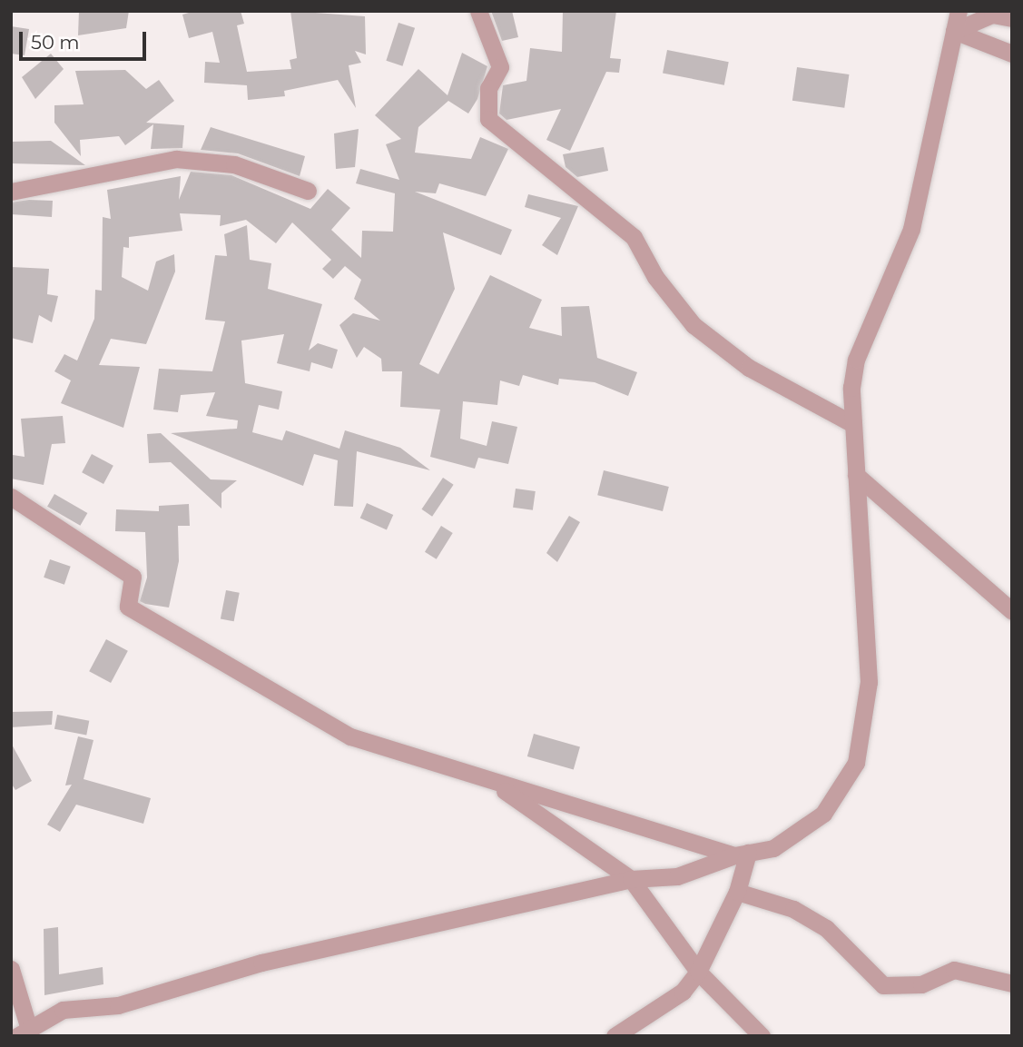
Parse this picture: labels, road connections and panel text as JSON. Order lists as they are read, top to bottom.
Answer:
{
  "scale_bar": "50 m"
}
